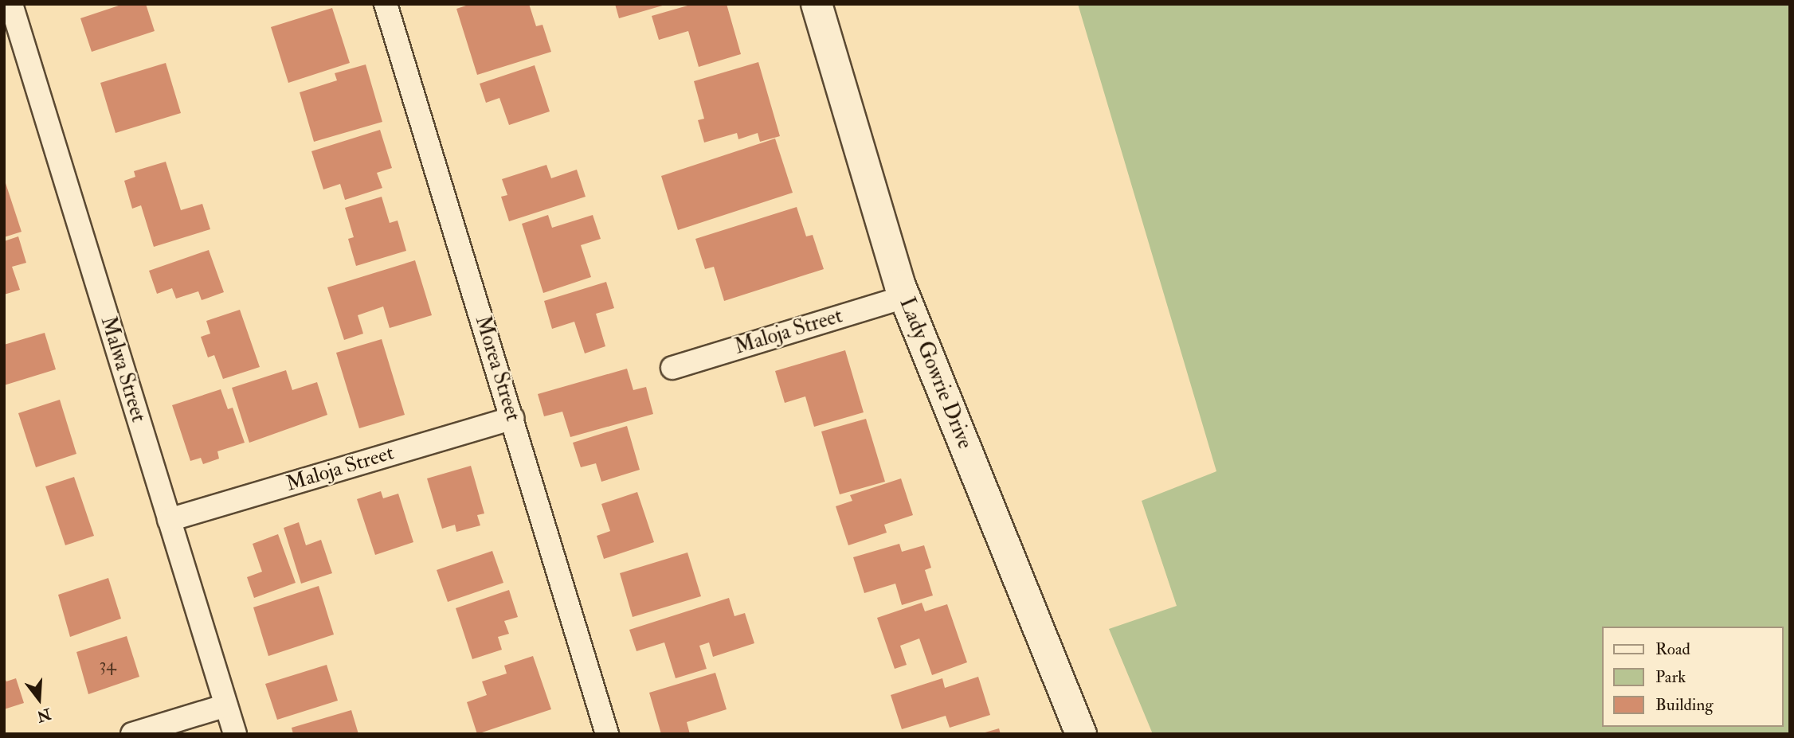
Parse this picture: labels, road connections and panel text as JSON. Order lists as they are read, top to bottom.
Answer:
{
  "streets": {
    "main road": ["Lady Gowrie Drive"],
    "street": ["Maloja Street", "Morea Street", "Malwa Street"]
  },
  "crossings": [
    ["Maloja Street", "Morea Street"],
    ["Maloja Street", "Malwa Street"],
    ["Maloja Street", "Lady Gowrie Drive"]
  ],
  "house_numbers": ["34"],
  "legend": ["Road", "Park", "Building"],
  "north": "bottom"
}
